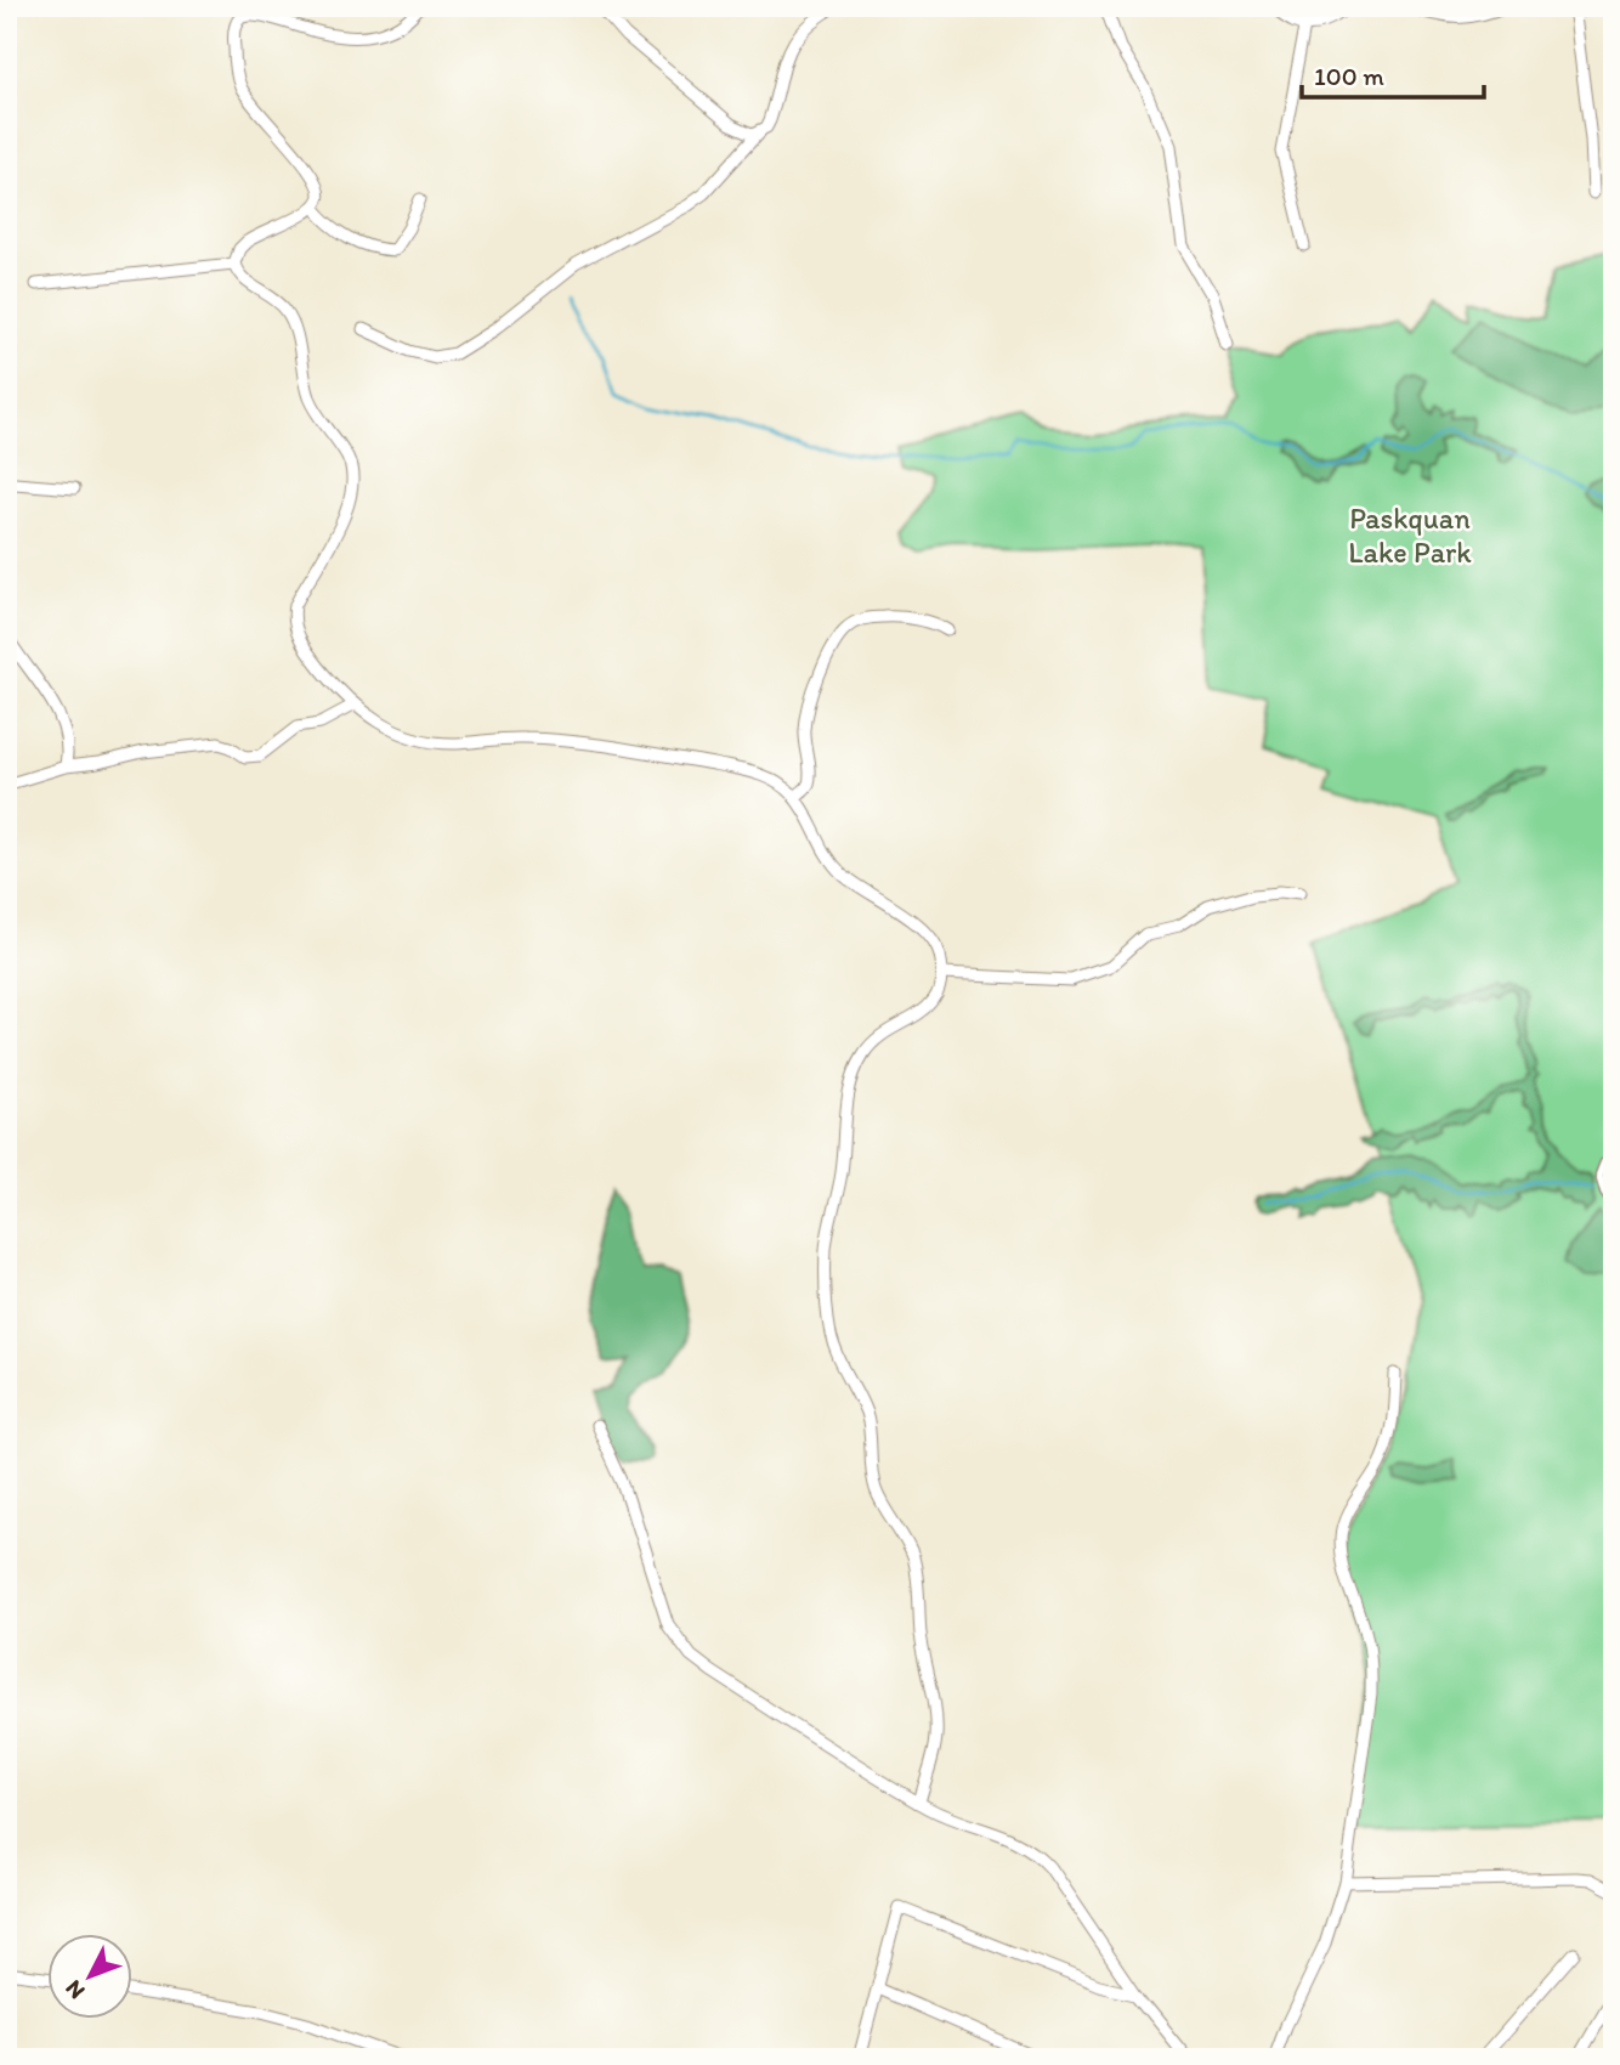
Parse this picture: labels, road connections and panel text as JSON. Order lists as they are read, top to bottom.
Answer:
{
  "parks": ["Paskquan Lake Park"],
  "scale_bar": "100 m",
  "north": "bottom left"
}
